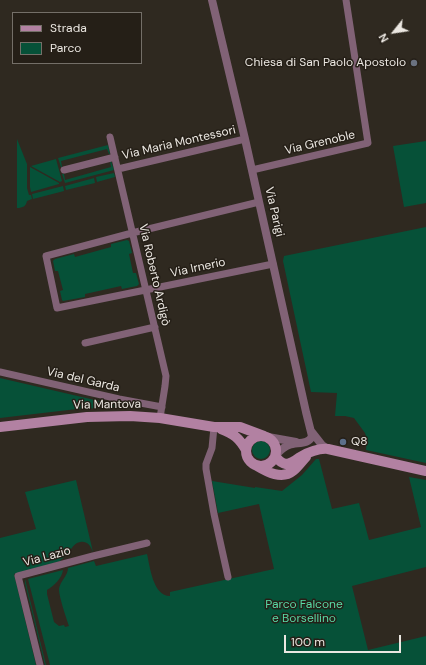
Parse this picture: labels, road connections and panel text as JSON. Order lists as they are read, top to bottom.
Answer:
{
  "streets": {
    "main road": ["Via Mantova"],
    "street": [
      "Via Maria Montessori",
      "Via Grenoble",
      "Via Parigi",
      "Via Irnerio",
      "Via Roberto Ardigò",
      "Via del Garda",
      "Via Lazio"
    ]
  },
  "crossings": [
    ["Via Maria Montessori", "Via Parigi"],
    ["Via Maria Montessori", "Via Roberto Ardigò"],
    ["Via Grenoble", "Via Parigi"],
    ["Via Parigi", "Via Irnerio"],
    ["Via Irnerio", "Via Roberto Ardigò"],
    ["Via Roberto Ardigò", "Via del Garda"],
    ["Via Roberto Ardigò", "Via Mantova"]
  ],
  "parks": ["Parco Falcone e Borsellino"],
  "places": ["Chiesa di San Paolo Apostolo", "Q8"],
  "legend": ["Strada", "Parco"],
  "scale_bar": "100 m",
  "north": "bottom left"
}
